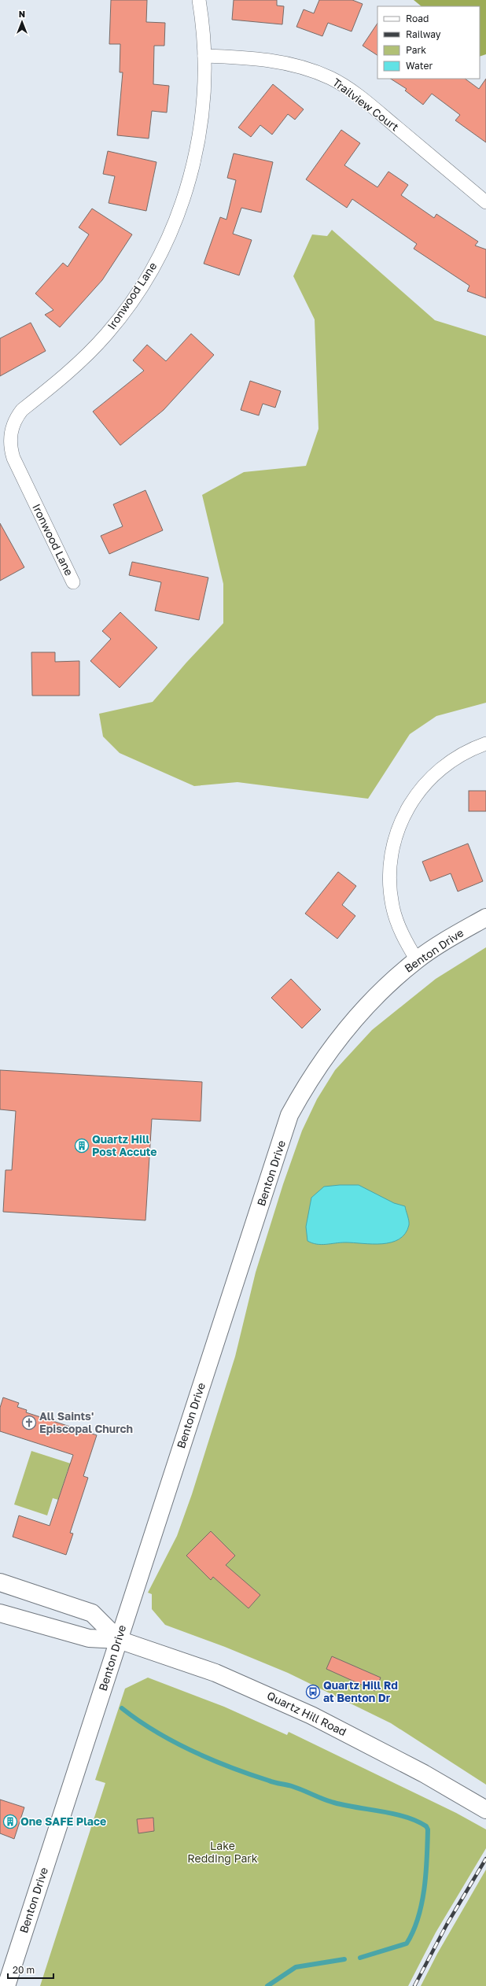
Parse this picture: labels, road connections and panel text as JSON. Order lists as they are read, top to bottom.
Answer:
{
  "streets": {
    "street": [
      "Trailview Court",
      "Ironwood Lane",
      "Benton Drive",
      "Quartz Hill Road"
    ]
  },
  "crossings": [
    ["Trailview Court", "Ironwood Lane"],
    ["Benton Drive", "Quartz Hill Road"]
  ],
  "parks": ["Lake Redding Park"],
  "places": {
    "building": ["Quartz Hill Post Accute", "One SAFE Place"],
    "church": ["All Saints' Episcopal Church"],
    "bus stop": ["Quartz Hill Rd at Benton Dr"]
  },
  "legend": [
    "Road",
    "Railway",
    "Park",
    "Water"
  ],
  "scale_bar": "20 m",
  "north": "top"
}
